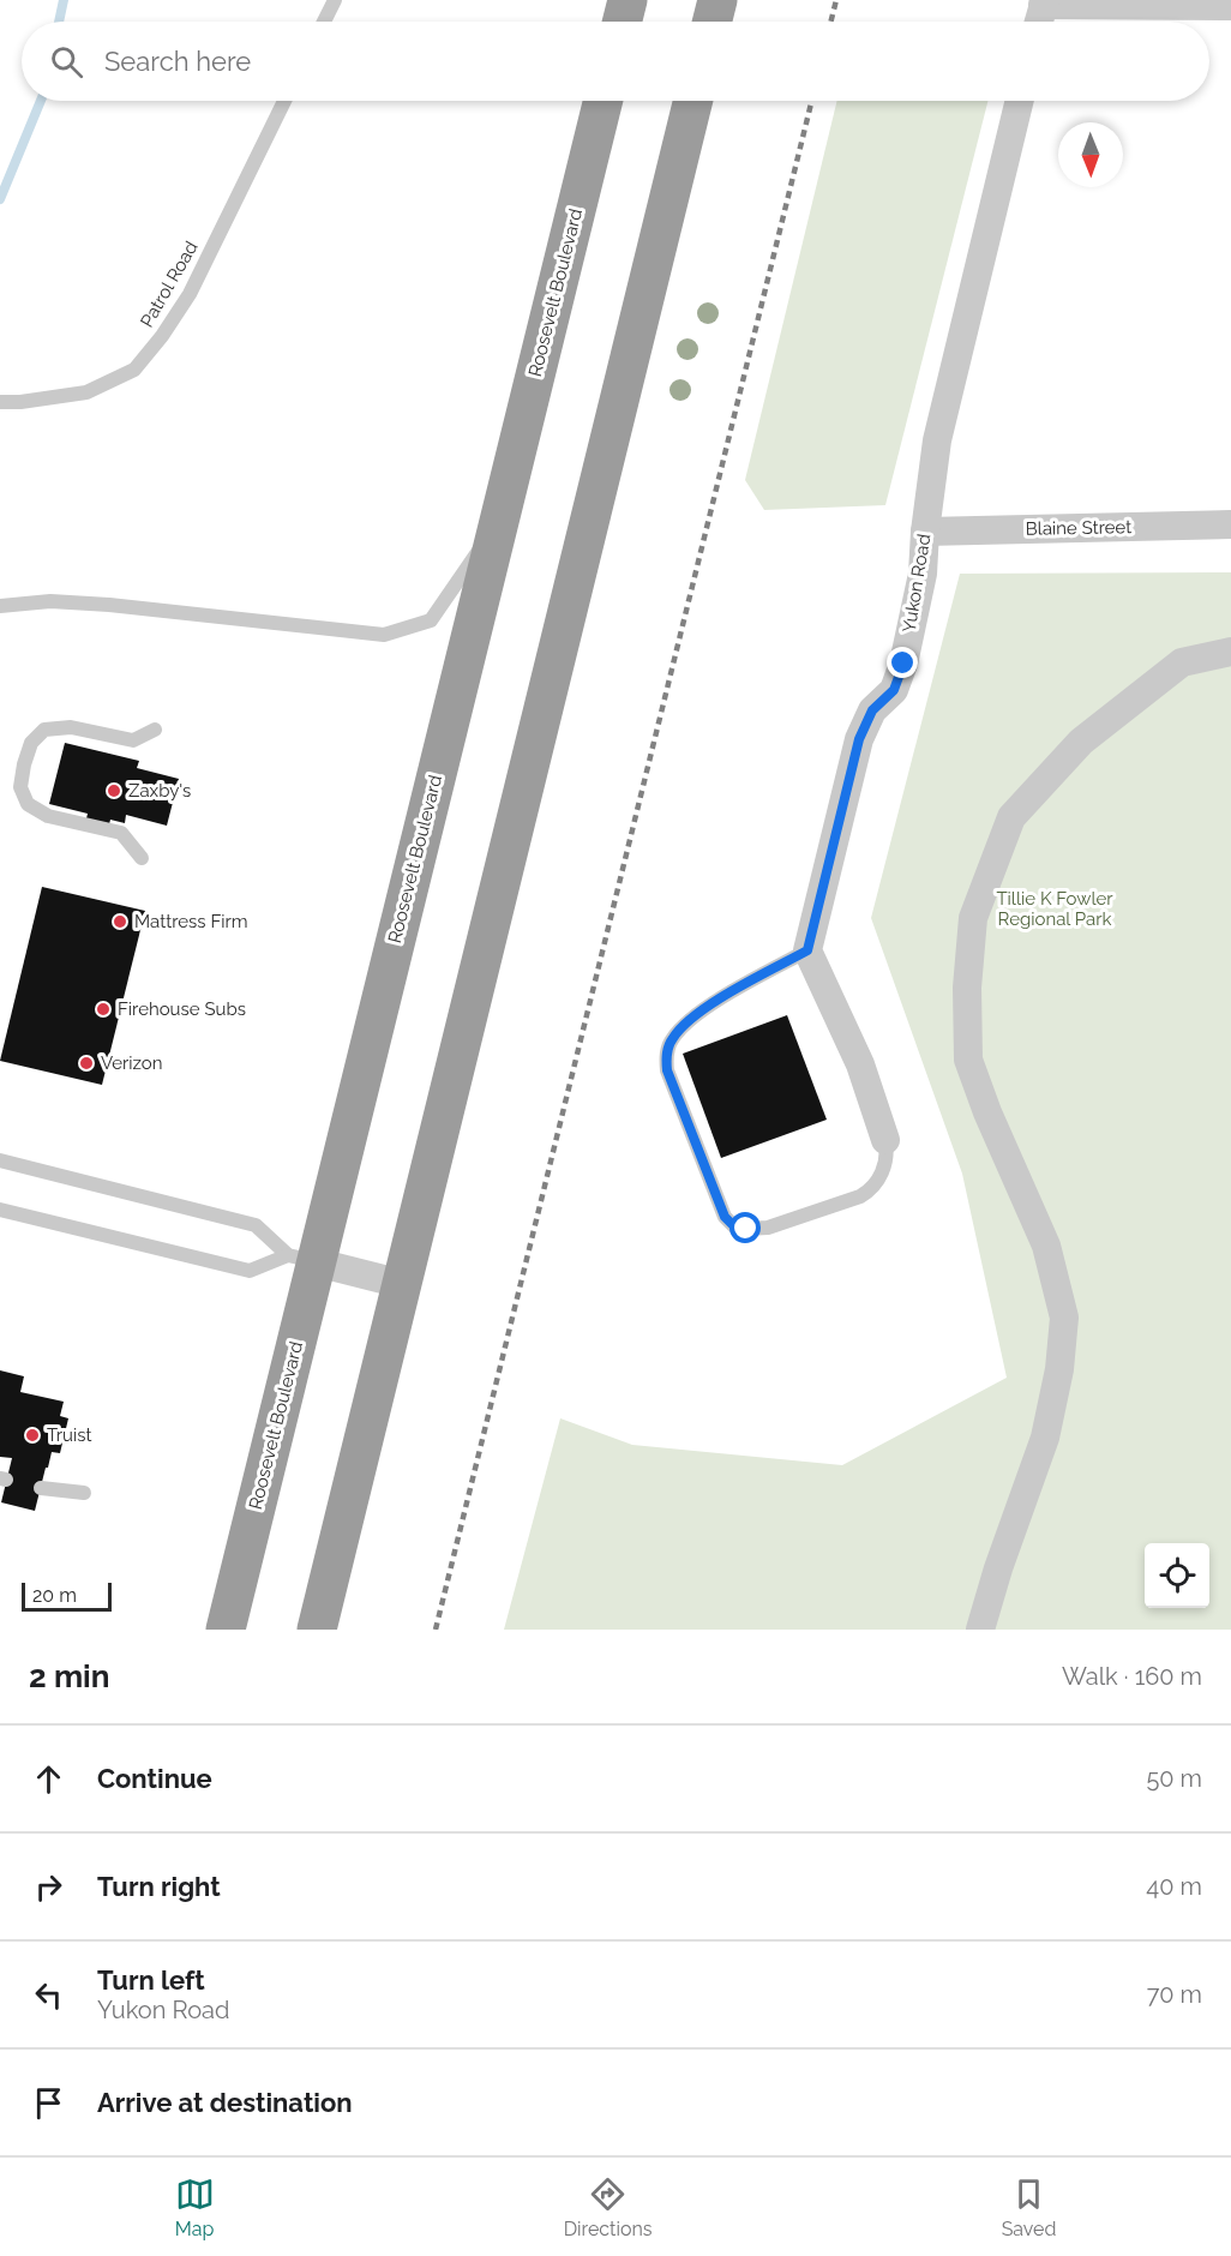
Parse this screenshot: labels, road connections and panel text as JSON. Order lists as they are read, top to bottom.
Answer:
{
  "streets": {
    "highway": ["Roosevelt Boulevard"],
    "street": ["Blaine Street", "Yukon Road"],
    "lane": ["Patrol Road"]
  },
  "crossings": [
    ["Blaine Street", "Yukon Road"]
  ],
  "parks": ["Tillie K Fowler Regional Park"],
  "places": [
    "Zaxby's",
    "Mattress Firm",
    "Firehouse Subs",
    "Verizon",
    "Truist"
  ],
  "scale_bar": "20 m",
  "north": "bottom",
  "page": {
    "search": "Search here",
    "scale": "20 m",
    "heading": ["2 min", "Walk · 160 m"],
    "list": [
      ["Continue", "50 m"],
      ["Turn right", "40 m"],
      ["Turn left", "Yukon Road", "70 m"],
      "Arrive at destination"
    ],
    "nav": ["Map", "Directions", "Saved"]
  }
}
